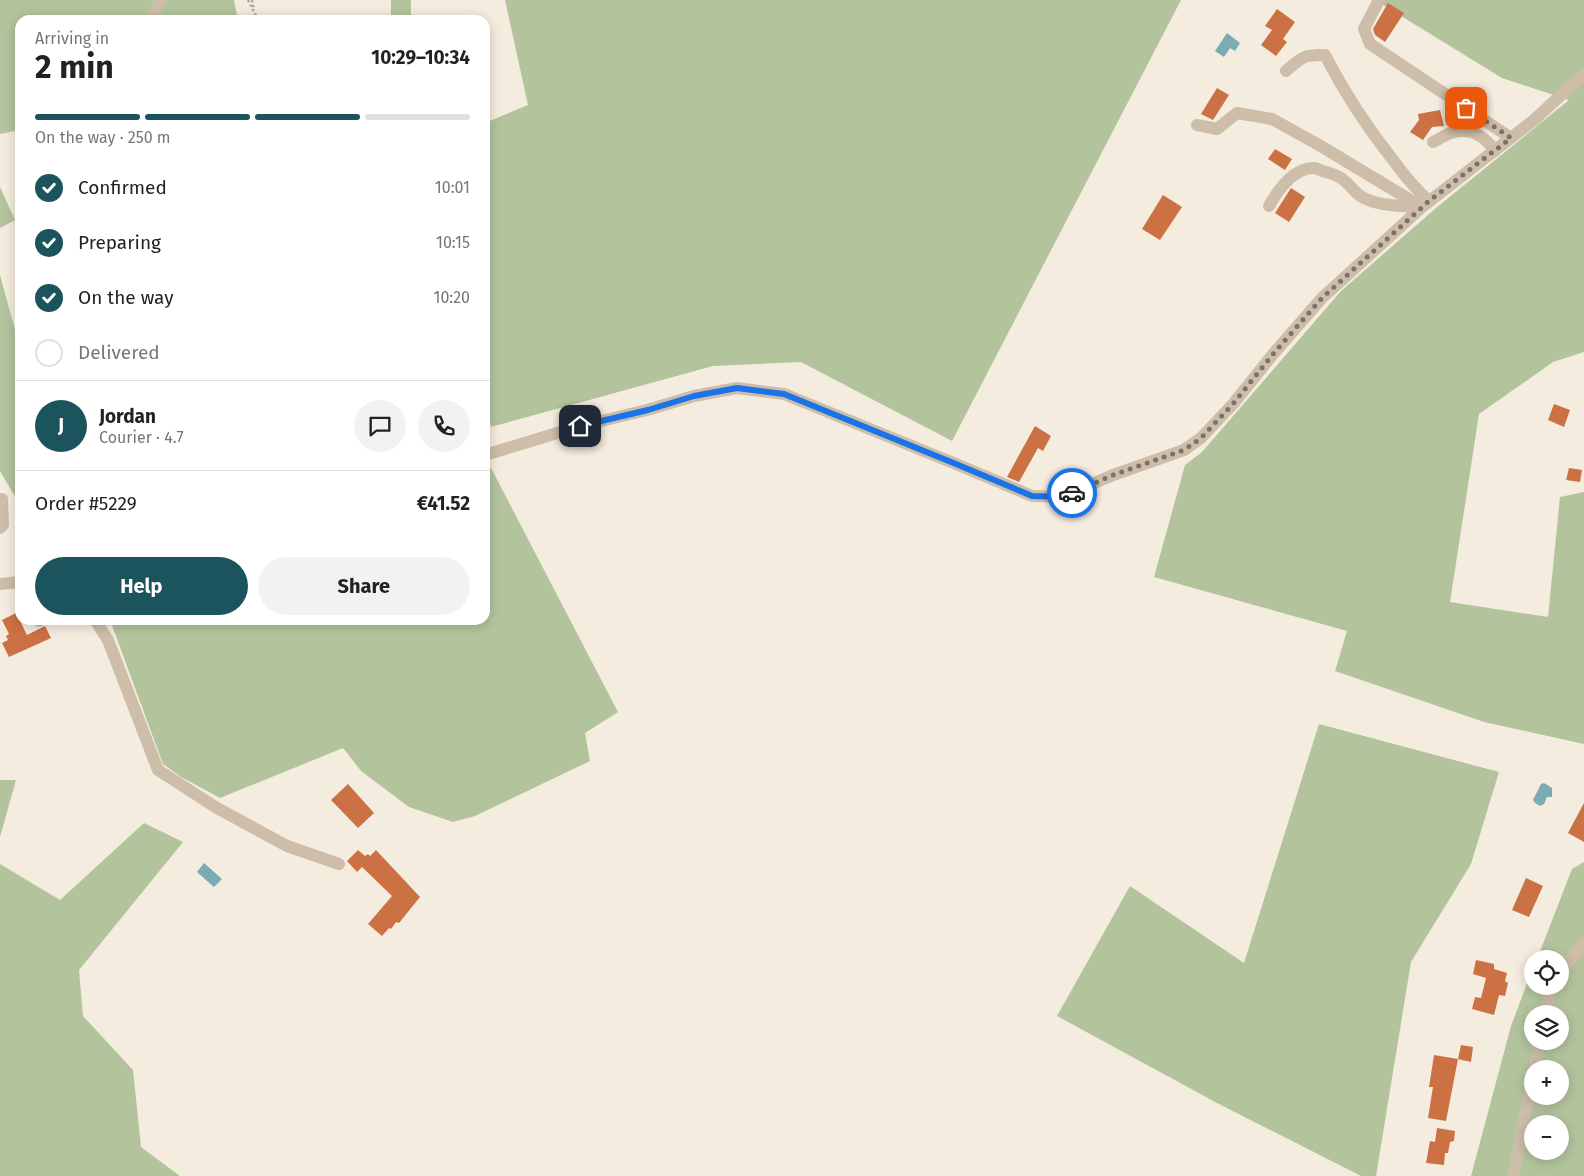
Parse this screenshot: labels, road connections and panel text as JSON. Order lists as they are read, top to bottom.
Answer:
{
  "page": {
    "heading": ["2 min", "Arriving in", "10:29–10:34"],
    "panel": [
      "Jordan",
      "Courier · 4.7",
      "Order #5229",
      "€41.52"
    ],
    "bar": "On the way · 250 m",
    "list": [
      ["Confirmed", "10:01"],
      ["Preparing", "10:15"],
      ["On the way", "10:20"],
      "Delivered"
    ],
    "round": "J",
    "buttons": ["Help", "Share"],
    "map_buttons": ["+", "−"]
  }
}
